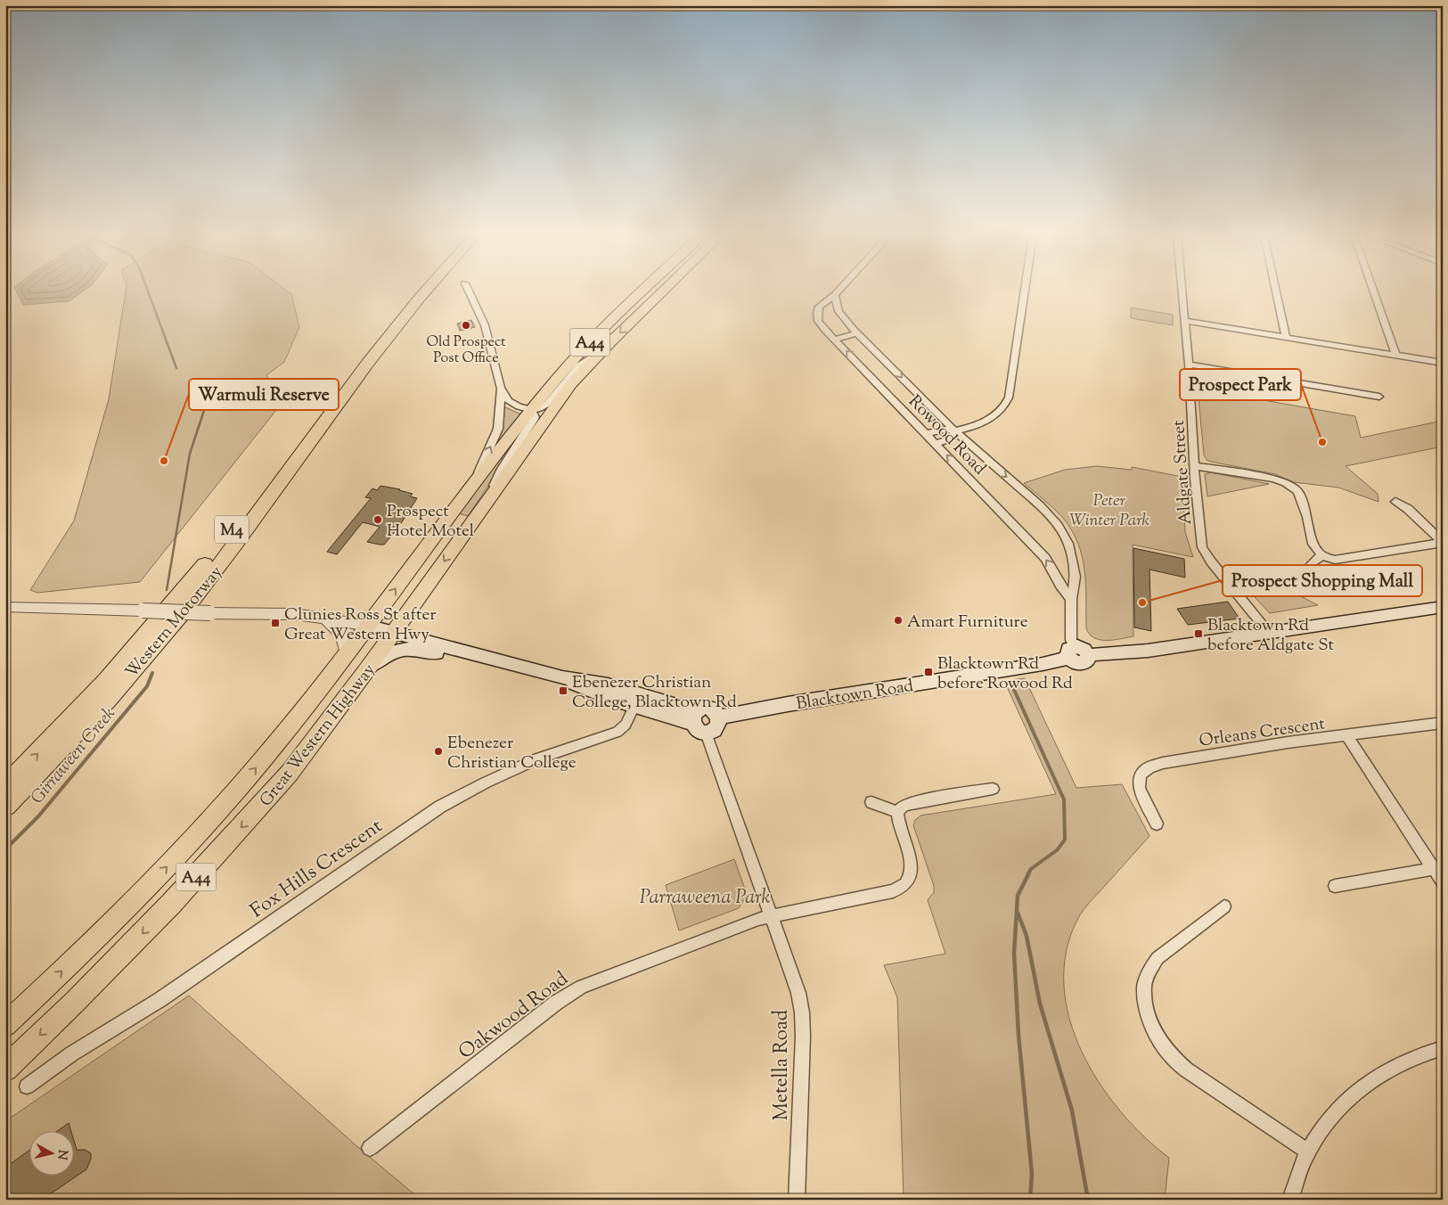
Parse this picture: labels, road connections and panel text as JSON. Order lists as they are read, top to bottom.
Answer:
{
  "streets": {
    "highway": [
      "A44",
      "M4",
      "Western Motorway",
      "Great Western Highway"
    ],
    "main road": ["Blacktown Road"],
    "street": [
      "Rowood Road",
      "Aldgate Street",
      "Orleans Crescent",
      "Fox Hills Crescent",
      "Oakwood Road",
      "Metella Road"
    ]
  },
  "crossings": [
    ["Rowood Road", "Blacktown Road"],
    ["Aldgate Street", "Blacktown Road"],
    ["Oakwood Road", "Metella Road"]
  ],
  "water": ["Girraween Creek"],
  "parks": ["Peter Winter Park", "Parraweena Park"],
  "places": {
    "other": [
      "Old Prospect Post Office",
      "Prospect Park",
      "Warmuli Reserve",
      "Prospect Hotel Motel",
      "Prospect Shopping Mall",
      "Amart Furniture",
      "Ebenezer Christian College"
    ],
    "transit": [
      "Clunies Ross St after Great Western Hwy",
      "Blacktown Rd before Aldgate St",
      "Blacktown Rd before Rowood Rd",
      "Ebenezer Christian College, Blacktown Rd"
    ]
  },
  "north": "right"
}
